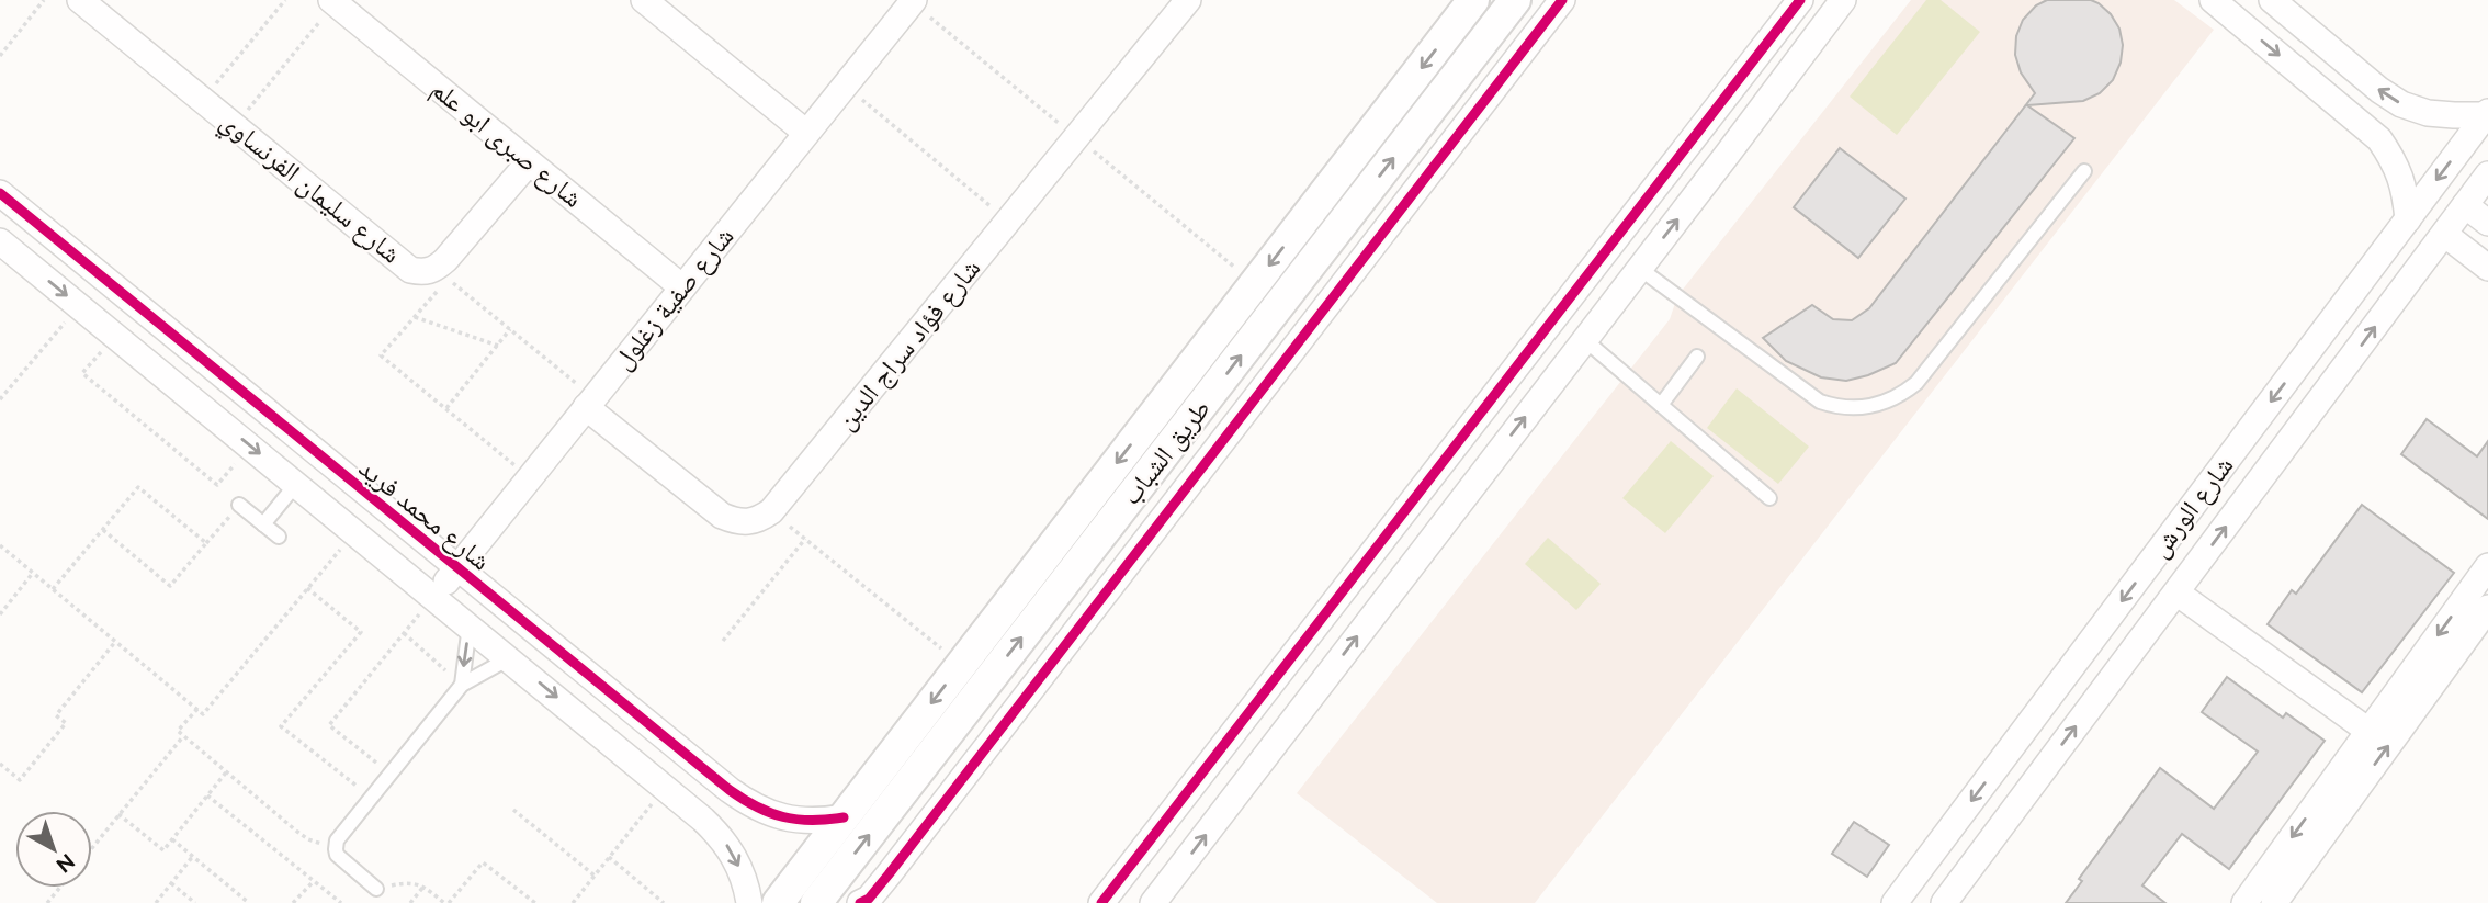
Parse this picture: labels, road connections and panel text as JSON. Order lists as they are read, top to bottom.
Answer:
{
  "streets": {
    "street": [
      "شارع صبرى ابو علم",
      "شارع سليمان الفرنساوي",
      "شارع صفية زغلول",
      "شارع فؤاد سراج الدين",
      "طريق الشباب",
      "شارع الورش",
      "شارع محمد فريد"
    ]
  },
  "crossings": [
    ["شارع صبرى ابو علم", "شارع سليمان الفرنساوي"],
    ["شارع صبرى ابو علم", "شارع صفية زغلول"],
    ["شارع صفية زغلول", "شارع محمد فريد"],
    ["طريق الشباب", "شارع محمد فريد"]
  ],
  "north": "bottom right"
}
